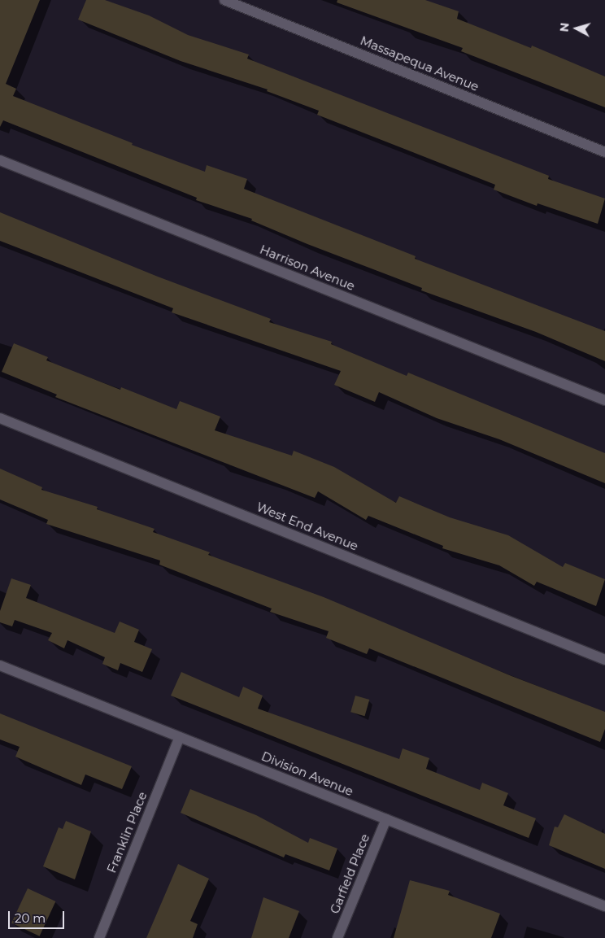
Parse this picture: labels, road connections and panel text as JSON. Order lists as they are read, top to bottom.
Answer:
{
  "streets": {
    "street": [
      "Massapequa Avenue",
      "Harrison Avenue",
      "West End Avenue",
      "Division Avenue",
      "Franklin Place",
      "Garfield Place"
    ]
  },
  "crossings": [
    ["Division Avenue", "Franklin Place"],
    ["Division Avenue", "Garfield Place"]
  ],
  "scale_bar": "20 m",
  "north": "left"
}
